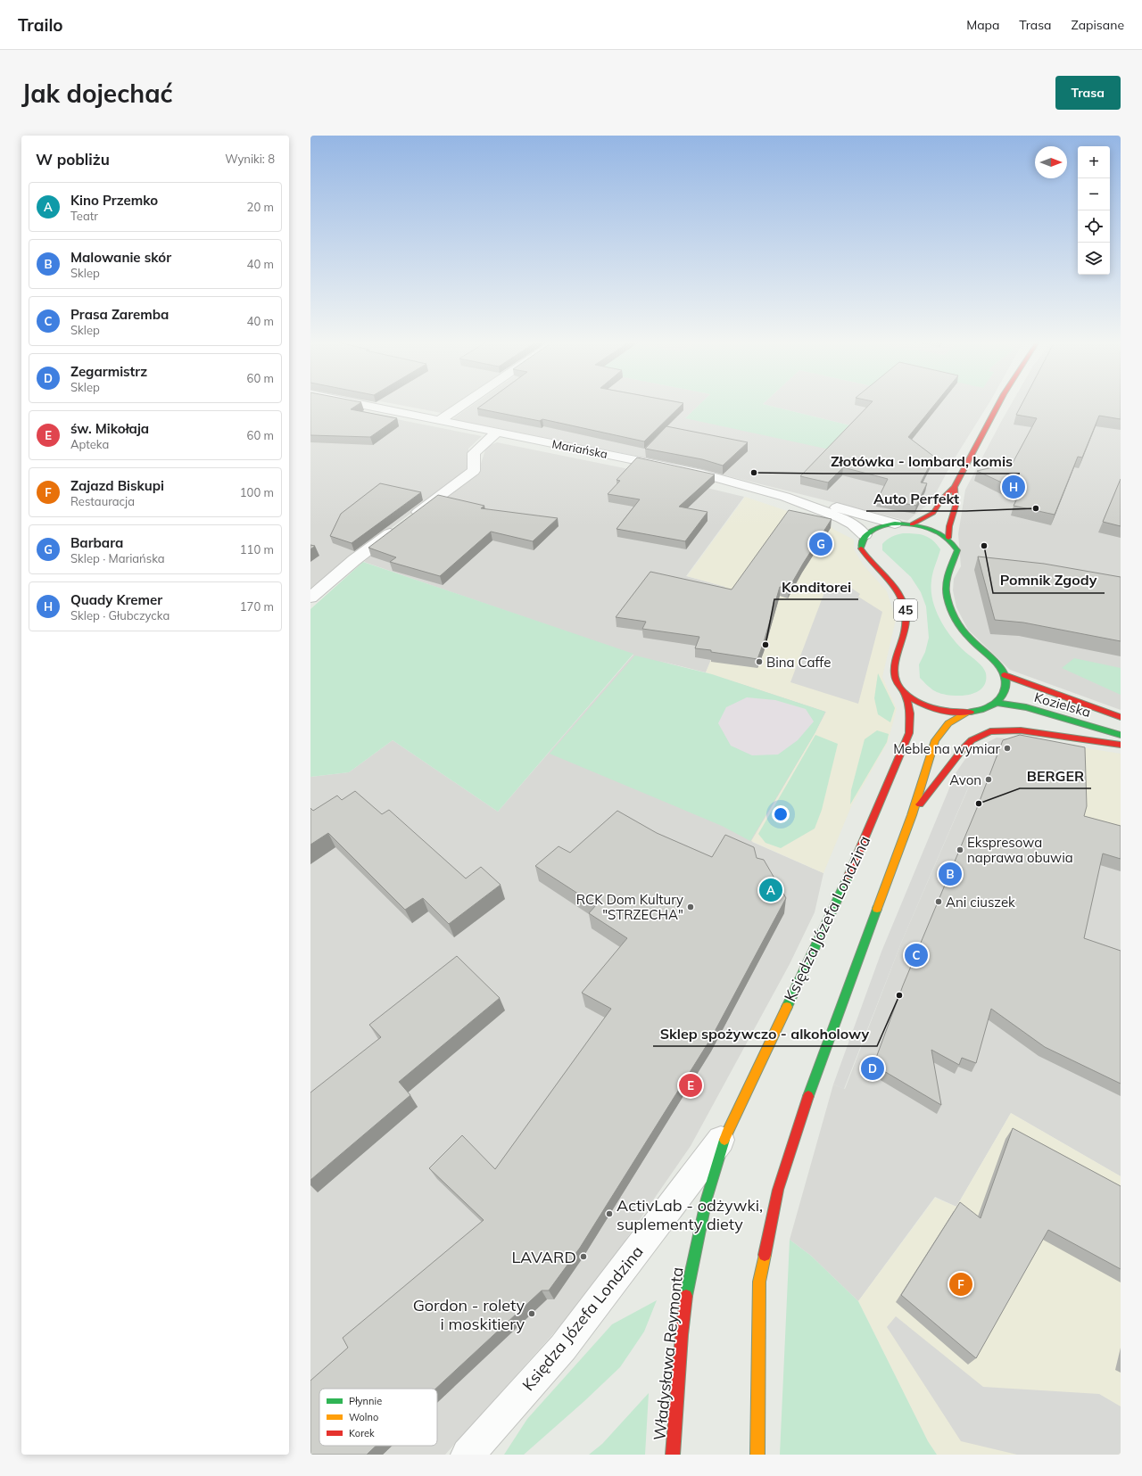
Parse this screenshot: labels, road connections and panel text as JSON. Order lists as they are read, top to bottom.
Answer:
{
  "streets": {
    "main road": [
      "45",
      "Kozielska",
      "Księdza Józefa Londzina",
      "Władysława Reymonta"
    ],
    "street": ["Mariańska"]
  },
  "crossings": [
    ["Mariańska", "45"],
    ["45", "Kozielska"],
    ["45", "Księdza Józefa Londzina"],
    ["Księdza Józefa Londzina", "Władysława Reymonta"]
  ],
  "places": [
    "Złotówka - lombard, komis",
    "Auto Perfekt",
    "Pomnik Zgody",
    "Konditorei",
    "Bina Caffe",
    "Meble na wymiar",
    "Avon",
    "BERGER",
    "Ekspresowa naprawa obuwia",
    "Ani ciuszek",
    "RCK Dom Kultury \"STRZECHA\"",
    "Sklep spożywczo - alkoholowy",
    "ActivLab - odżywki, suplementy diety",
    "LAVARD",
    "Gordon - rolety i moskitiery"
  ],
  "legend": ["Płynnie", "Wolno", "Korek"],
  "north": "right",
  "page": {
    "header": "Trailo",
    "nav": ["Mapa", "Trasa", "Zapisane"],
    "buttons": "Trasa",
    "title": "Jak dojechać",
    "heading": ["W pobliżu", "Wyniki: 8"],
    "map_buttons": ["+", "−"],
    "list": [
      {
        "mark": "A",
        "name": "Kino Przemko",
        "note": "Teatr",
        "value": "20 m"
      },
      {
        "mark": "B",
        "name": "Malowanie skór",
        "note": "Sklep",
        "value": "40 m"
      },
      {
        "mark": "C",
        "name": "Prasa Zaremba",
        "note": "Sklep",
        "value": "40 m"
      },
      {
        "mark": "D",
        "name": "Zegarmistrz",
        "note": "Sklep",
        "value": "60 m"
      },
      {
        "mark": "E",
        "name": "św. Mikołaja",
        "note": "Apteka",
        "value": "60 m"
      },
      {
        "mark": "F",
        "name": "Zajazd Biskupi",
        "note": "Restauracja",
        "value": "100 m"
      },
      {
        "mark": "G",
        "name": "Barbara",
        "note": "Sklep · Mariańska",
        "value": "110 m"
      },
      {
        "mark": "H",
        "name": "Quady Kremer",
        "note": "Sklep · Głubczycka",
        "value": "170 m"
      }
    ],
    "pins": [
      "H",
      "G",
      "B",
      "A",
      "C",
      "D",
      "E",
      "F"
    ]
  }
}
